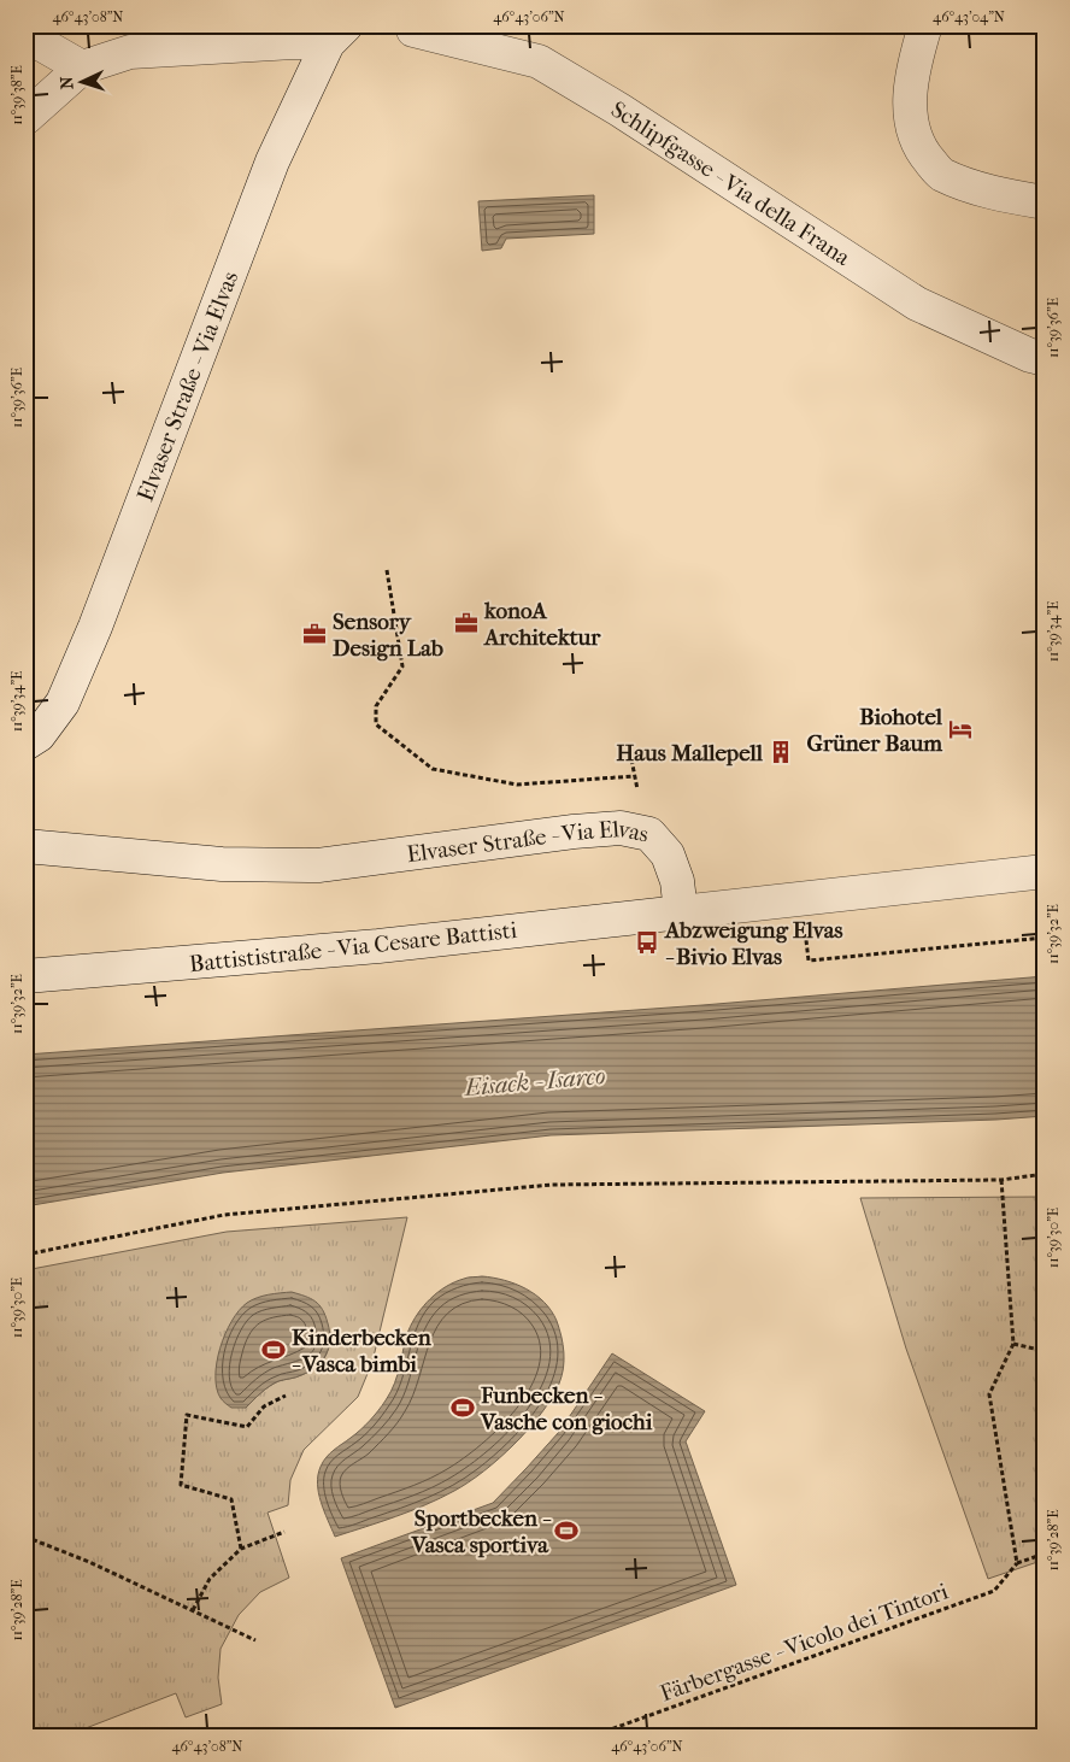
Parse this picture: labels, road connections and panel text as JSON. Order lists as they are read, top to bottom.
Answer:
{
  "streets": {
    "street": ["Schlipfgasse - Via della Frana", "Elvaser Straße - Via Elvas", "Battististraße - Via Cesare Battisti"],
    "path": ["Färbergasse - Vicolo dei Tintori"]
  },
  "crossings": [
    ["Elvaser Straße - Via Elvas", "Battististraße - Via Cesare Battisti"]
  ],
  "water": ["Eisack - Isarco"],
  "places": {
    "office": ["konoA Architektur", "Sensory Design Lab"],
    "hotel": ["Biohotel Grüner Baum"],
    "building": ["Haus Mallepell"],
    "bus stop": ["Abzweigung Elvas - Bivio Elvas"],
    "sports": ["Kinderbecken - Vasca bimbi", "Funbecken - Vasche con giochi", "Sportbecken - Vasca sportiva"]
  },
  "north": "left",
  "coordinates": [
    "46°43'08\"N",
    "46°43'06\"N",
    "46°43'04\"N",
    "11°39'38\"E",
    "11°39'36\"E",
    "11°39'34\"E",
    "11°39'32\"E",
    "11°39'30\"E",
    "11°39'28\"E"
  ]
}
